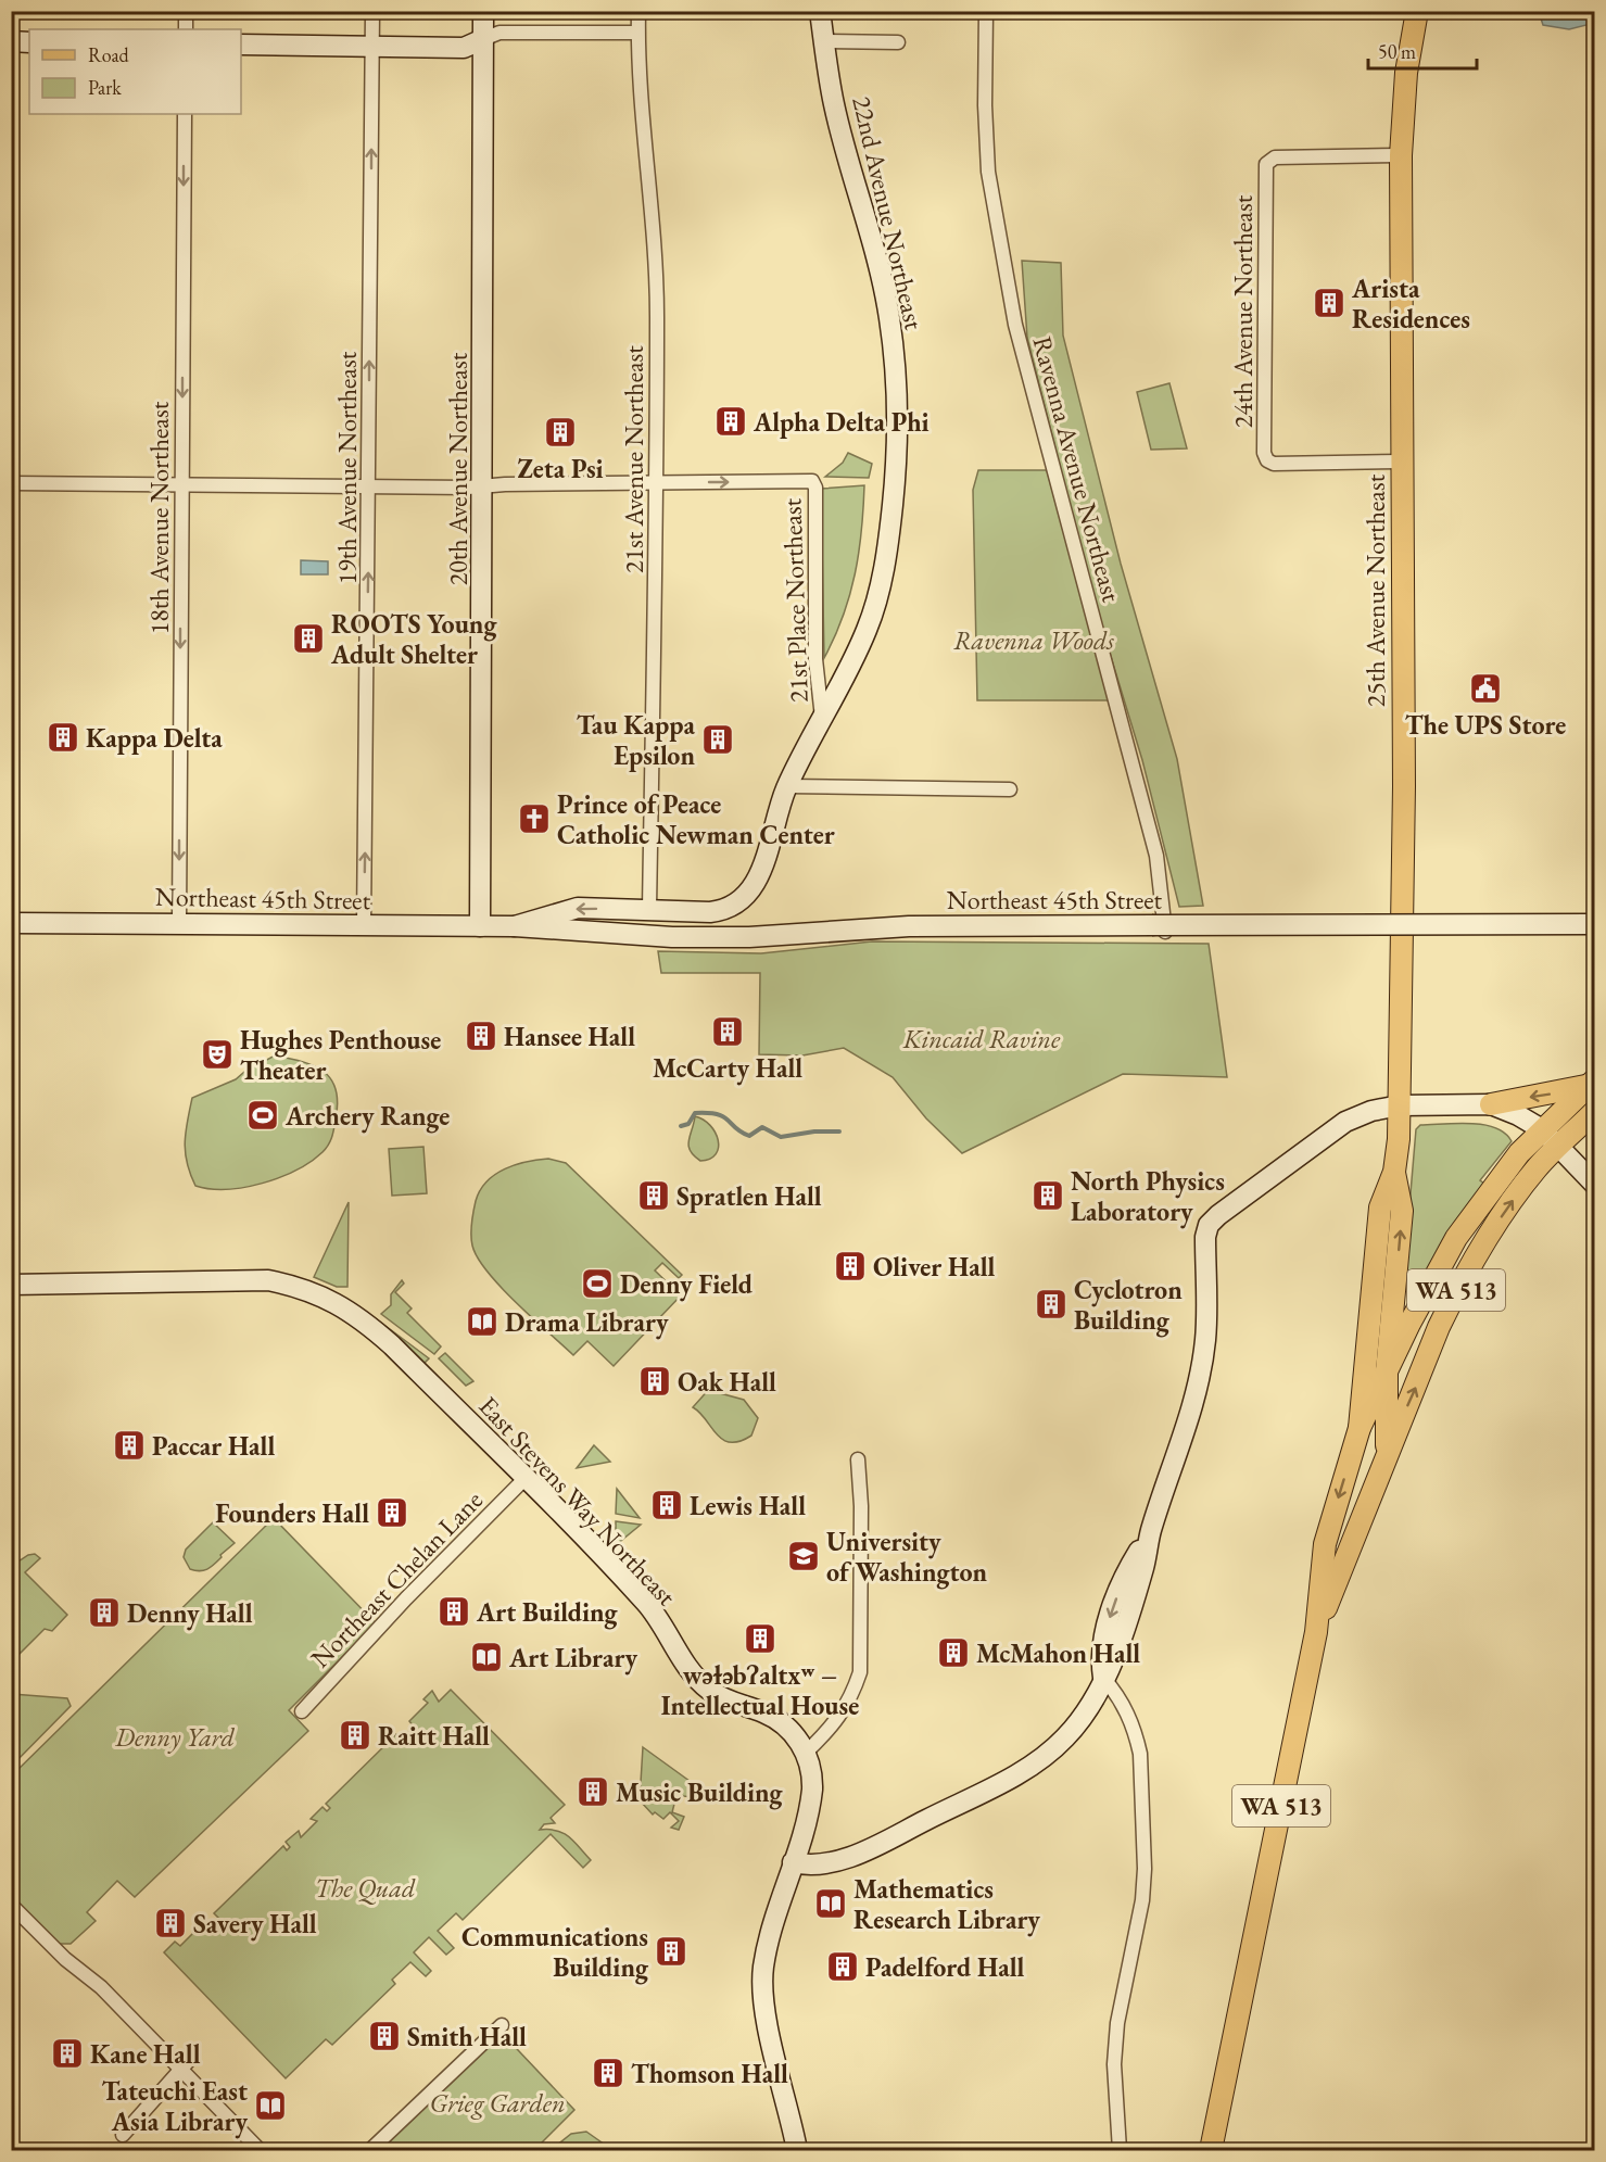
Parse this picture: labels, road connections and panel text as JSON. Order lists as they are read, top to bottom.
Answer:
{
  "streets": {
    "main road": ["25th Avenue Northeast", "WA 513"],
    "street": [
      "22nd Avenue Northeast",
      "24th Avenue Northeast",
      "21st Avenue Northeast",
      "19th Avenue Northeast",
      "20th Avenue Northeast",
      "Ravenna Avenue Northeast",
      "18th Avenue Northeast",
      "21st Place Northeast",
      "Northeast 45th Street",
      "East Stevens Way Northeast",
      "Northeast Chelan Lane"
    ]
  },
  "crossings": [
    ["22nd Avenue Northeast", "21st Place Northeast"],
    ["22nd Avenue Northeast", "Northeast 45th Street"],
    ["24th Avenue Northeast", "25th Avenue Northeast"],
    ["21st Avenue Northeast", "21st Place Northeast"],
    ["21st Avenue Northeast", "Northeast 45th Street"],
    ["19th Avenue Northeast", "Northeast 45th Street"],
    ["20th Avenue Northeast", "Northeast 45th Street"],
    ["18th Avenue Northeast", "Northeast 45th Street"],
    ["25th Avenue Northeast", "WA 513"],
    ["East Stevens Way Northeast", "Northeast Chelan Lane"]
  ],
  "one_way": ["19th Avenue Northeast", "18th Avenue Northeast"],
  "parks": [
    "Ravenna Woods",
    "Kincaid Ravine",
    "Denny Yard",
    "The Quad",
    "Grieg Garden"
  ],
  "places": {
    "building": [
      "Arista Residences",
      "Alpha Delta Phi",
      "Zeta Psi",
      "ROOTS Young Adult Shelter",
      "Kappa Delta",
      "Tau Kappa Epsilon",
      "McCarty Hall",
      "Hansee Hall",
      "Spratlen Hall",
      "North Physics Laboratory",
      "Oliver Hall",
      "Cyclotron Building",
      "Oak Hall",
      "Paccar Hall",
      "Lewis Hall",
      "Founders Hall",
      "Art Building",
      "Denny Hall",
      "wǝɫǝbʔaltxʷ – Intellectual House",
      "McMahon Hall",
      "Raitt Hall",
      "Music Building",
      "Savery Hall",
      "Communications Building",
      "Padelford Hall",
      "Smith Hall",
      "Kane Hall",
      "Thomson Hall"
    ],
    "public building": ["The UPS Store"],
    "church": ["Prince of Peace Catholic Newman Center"],
    "theatre": ["Hughes Penthouse Theater"],
    "sports": ["Archery Range", "Denny Field"],
    "library": [
      "Drama Library",
      "Art Library",
      "Mathematics Research Library",
      "Tateuchi East Asia Library"
    ],
    "school or university": ["University of Washington"]
  },
  "legend": ["Road", "Park"],
  "scale_bar": "50 m"
}
